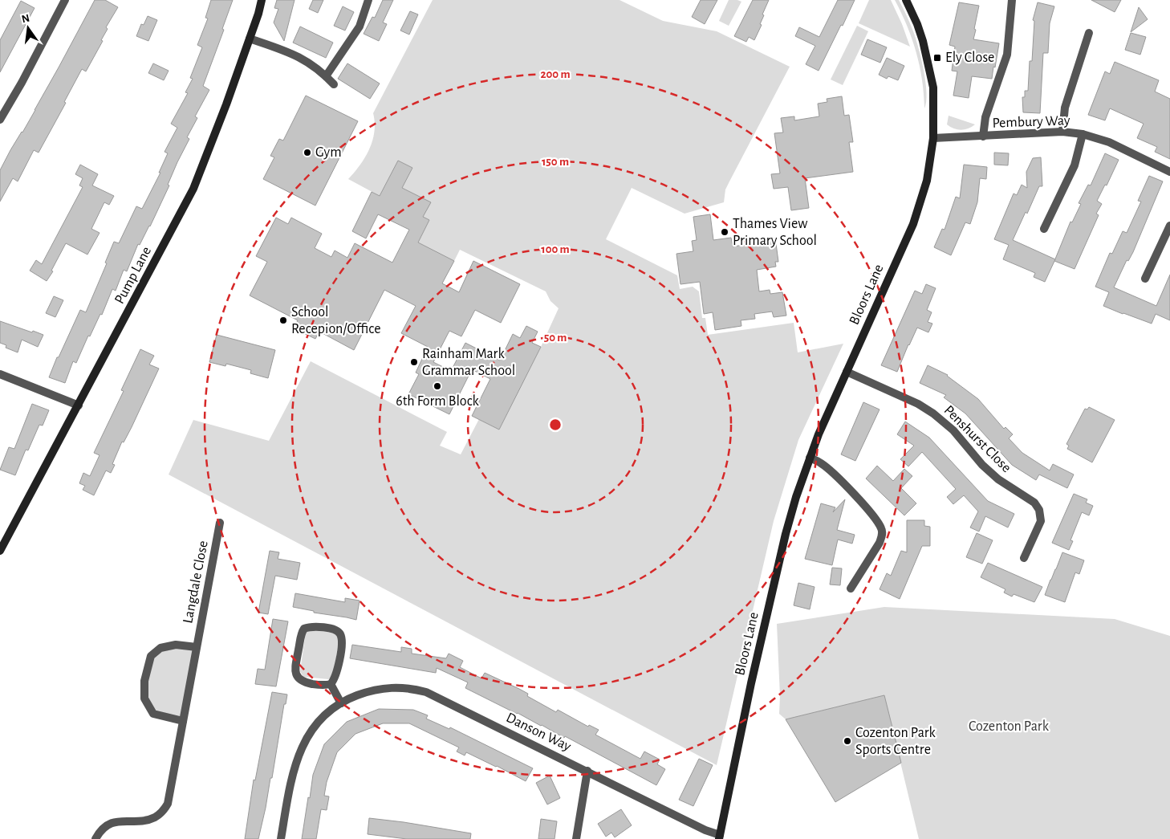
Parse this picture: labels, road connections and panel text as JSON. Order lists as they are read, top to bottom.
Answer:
{
  "streets": {
    "street": [
      "Pembury Way",
      "Pump Lane",
      "Bloors Lane",
      "Penshurst Close",
      "Langdale Close",
      "Danson Way"
    ]
  },
  "crossings": [
    ["Pembury Way", "Bloors Lane"],
    ["Bloors Lane", "Penshurst Close"],
    ["Bloors Lane", "Danson Way"]
  ],
  "parks": ["Cozenton Park"],
  "places": {
    "transit": ["Ely Close"],
    "other": [
      "Gym",
      "Thames View Primary School",
      "School Recepion/Office",
      "Rainham Mark Grammar School",
      "6th Form Block",
      "Cozenton Park Sports Centre"
    ]
  },
  "north": "top",
  "rings": [
    "200 m",
    "150 m",
    "100 m",
    "50 m"
  ]
}
